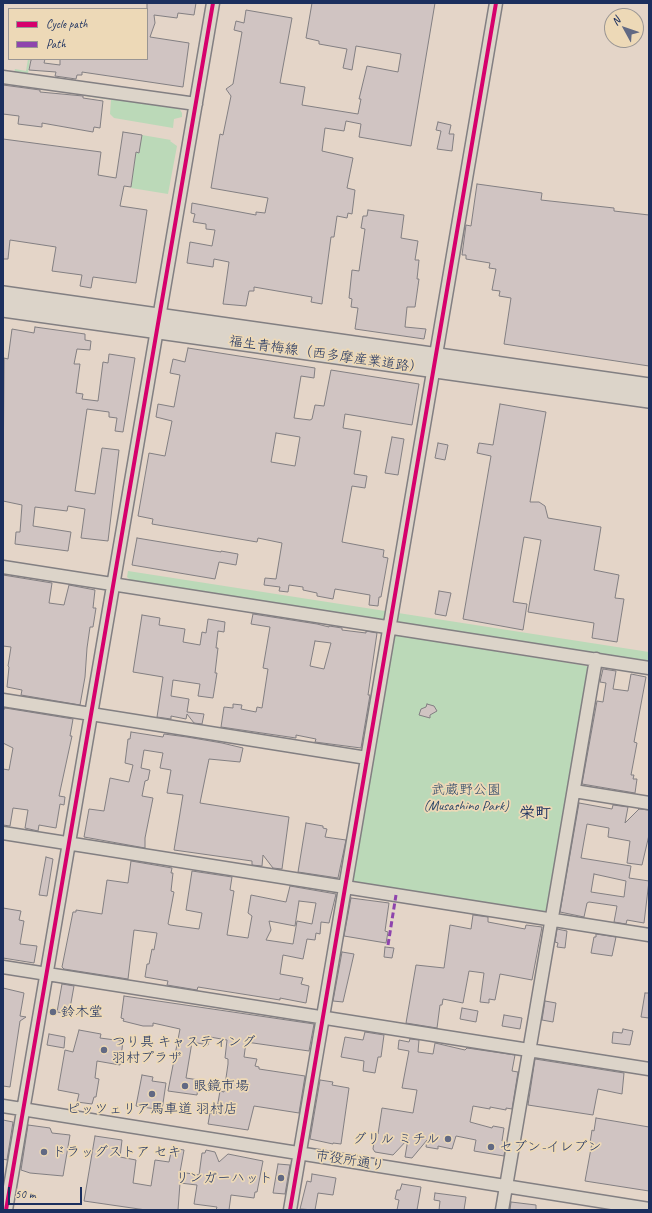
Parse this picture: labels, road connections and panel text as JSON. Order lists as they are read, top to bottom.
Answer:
{
  "streets": {
    "main road": ["福生青梅線（西多摩産業道路）"],
    "street": ["市役所通り"]
  },
  "districts": ["栄町"],
  "parks": ["武蔵野公園 (Musashino Park)"],
  "places": [
    "鈴木堂",
    "つり具 キャスティング 羽村プラザ",
    "眼鏡市場",
    "ピッツェリア馬車道 羽村店",
    "グリル ミチル",
    "セブン-イレブン",
    "ドラッグストア セキ",
    "リンガーハット"
  ],
  "legend": ["Cycle path", "Path"],
  "scale_bar": "50 m",
  "north": "top left"
}
